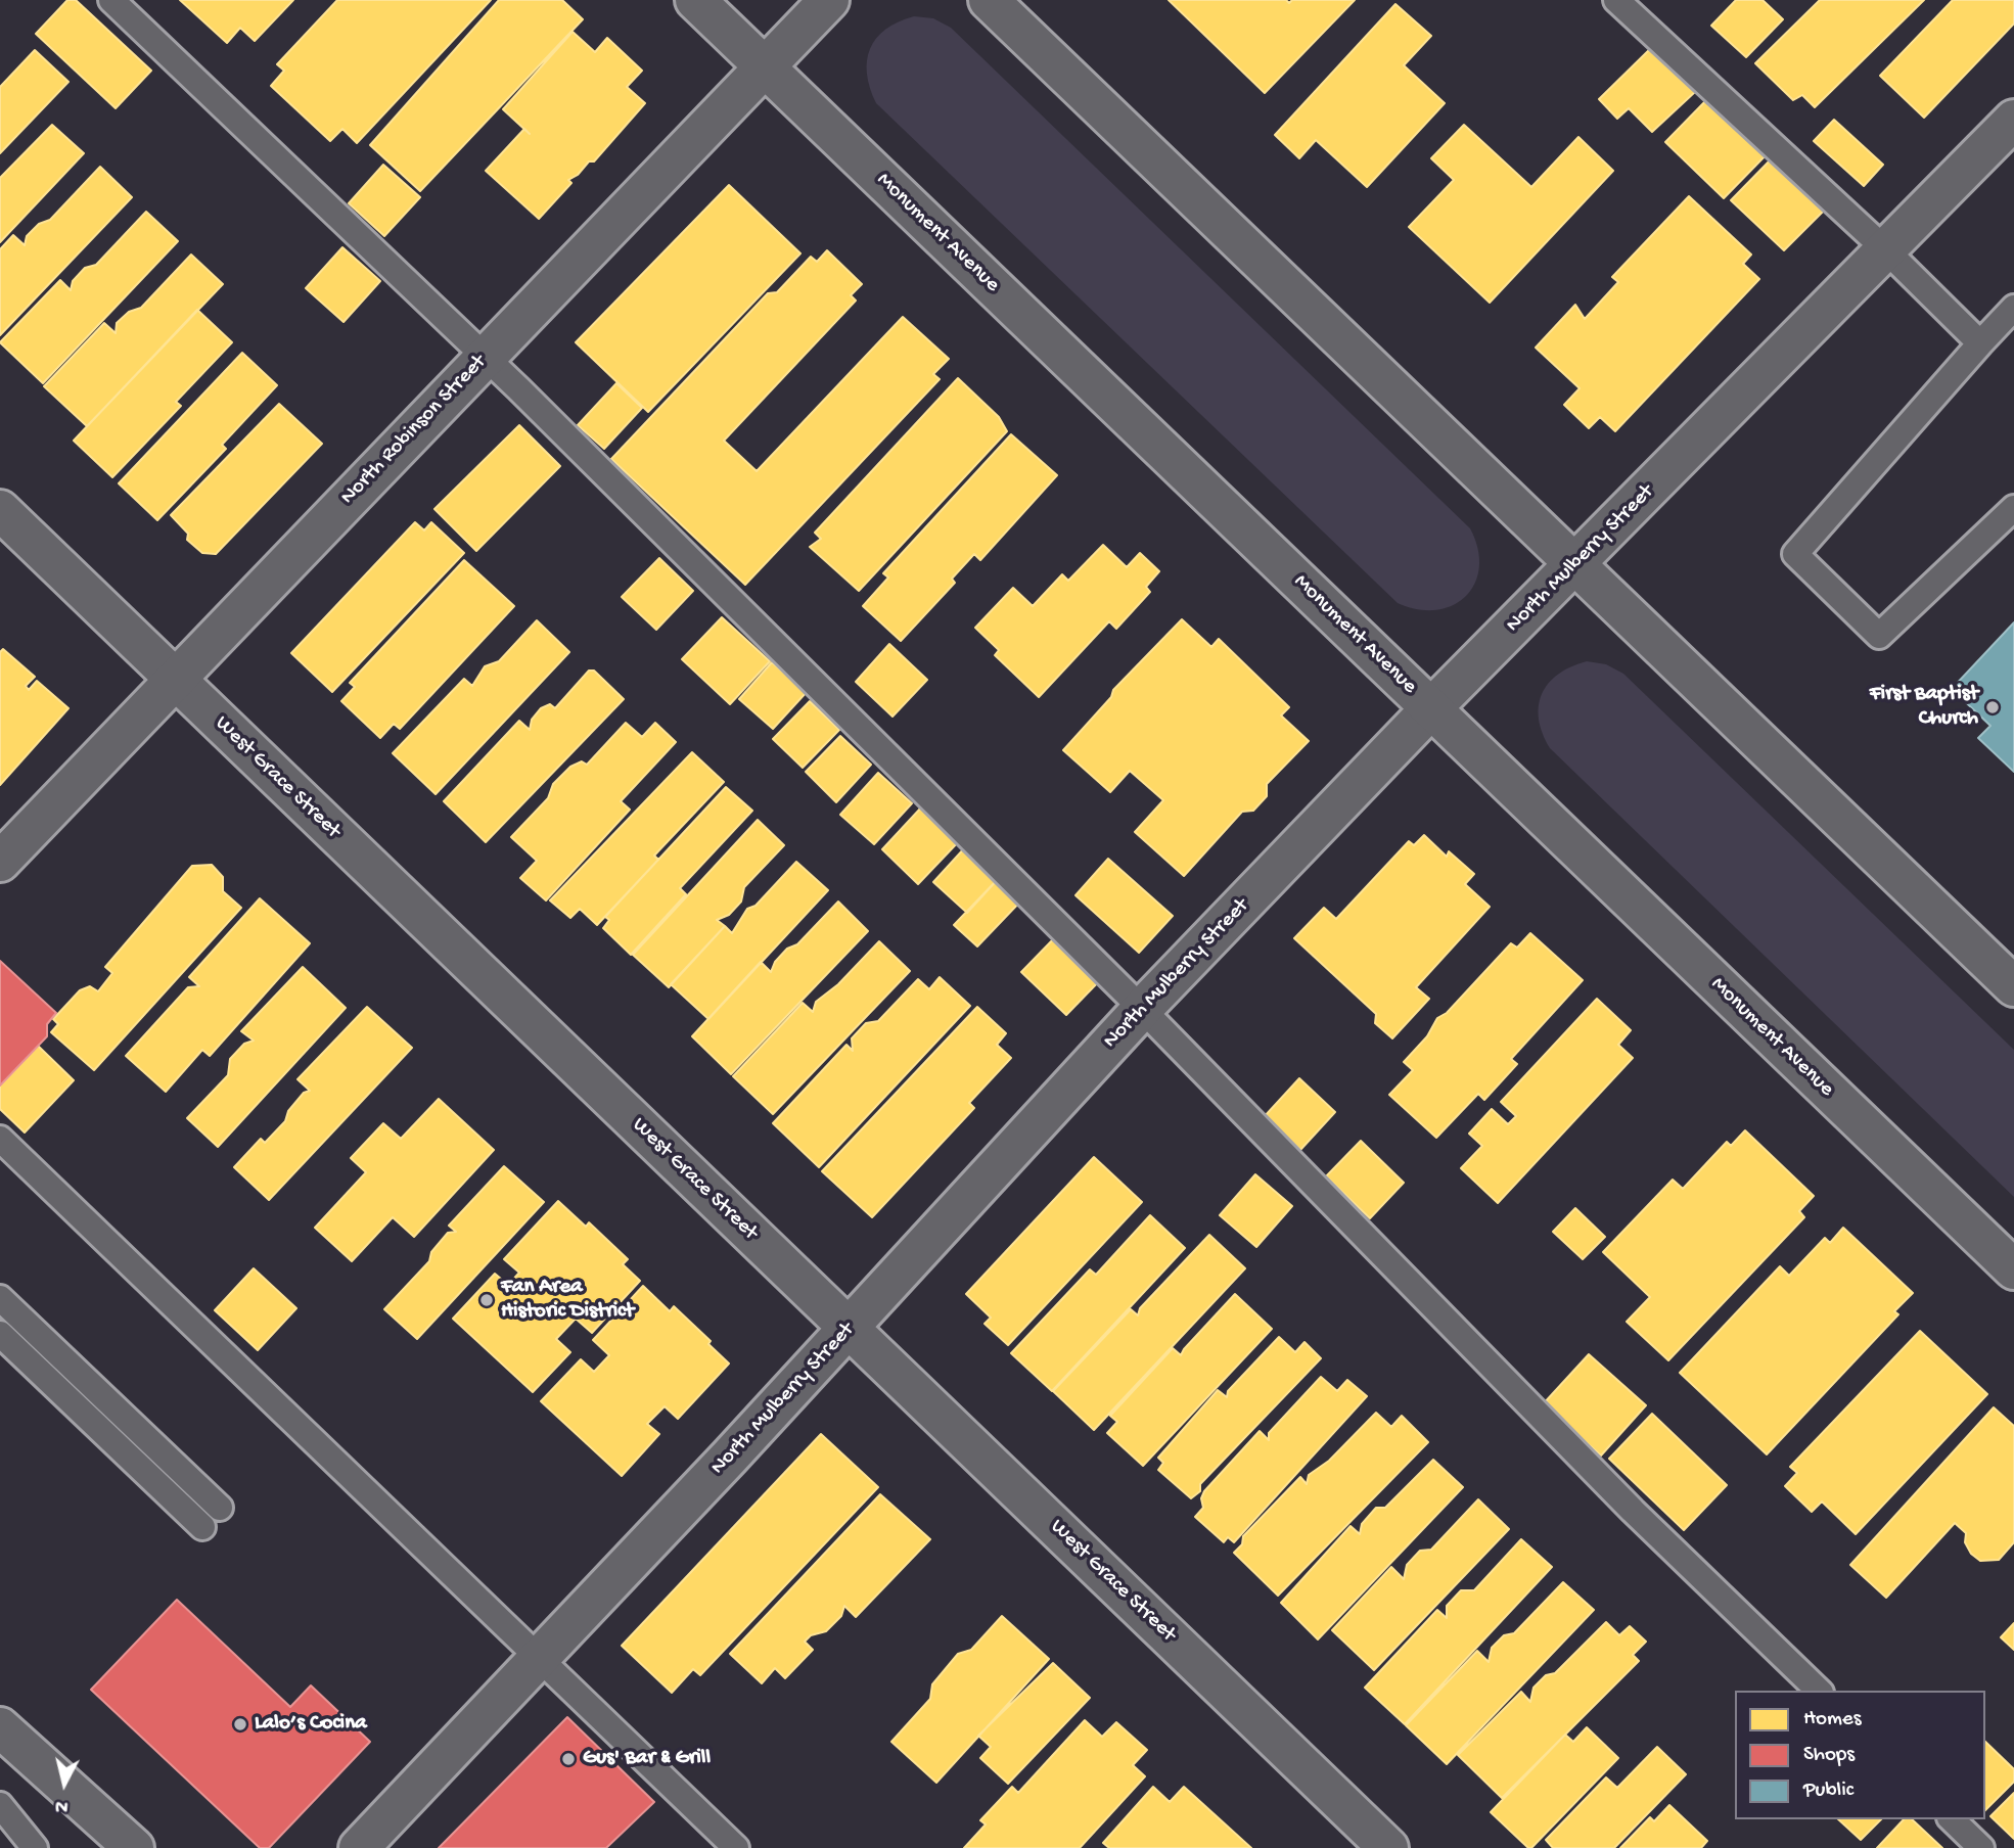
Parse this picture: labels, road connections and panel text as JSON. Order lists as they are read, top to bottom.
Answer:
{
  "streets": {
    "street": [
      "Monument Avenue",
      "North Robinson Street",
      "North Mulberry Street",
      "West Grace Street"
    ]
  },
  "crossings": [
    ["Monument Avenue", "North Robinson Street"],
    ["Monument Avenue", "North Mulberry Street"],
    ["North Robinson Street", "West Grace Street"],
    ["North Mulberry Street", "West Grace Street"]
  ],
  "places": [
    "First Baptist Church",
    "Fan Area Historic District",
    "Lalo’s Cocina",
    "Gus' Bar & Grill"
  ],
  "legend": ["Homes", "Shops", "Public"],
  "north": "bottom"
}
